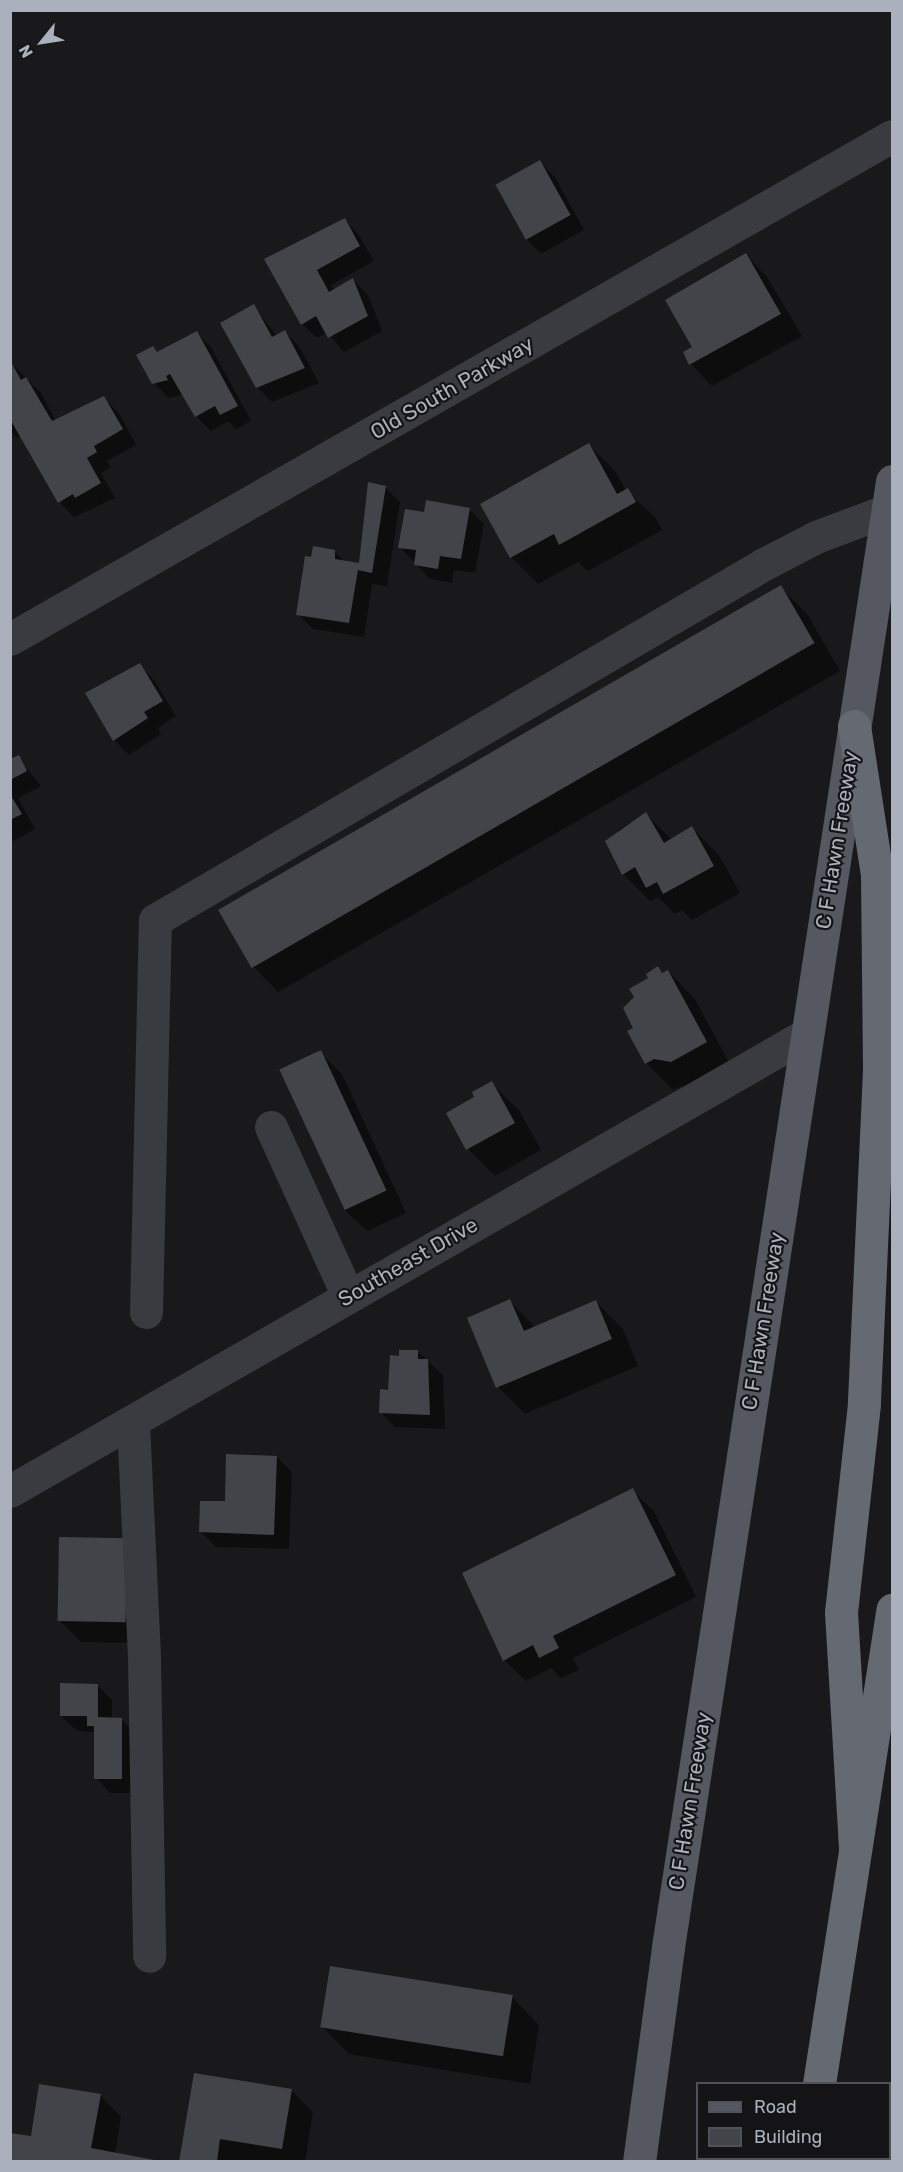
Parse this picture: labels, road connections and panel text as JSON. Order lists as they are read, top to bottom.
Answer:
{
  "streets": {
    "main road": ["C F Hawn Freeway"],
    "street": ["Old South Parkway", "Southeast Drive"]
  },
  "crossings": [
    ["C F Hawn Freeway", "Southeast Drive"]
  ],
  "legend": ["Road", "Building"],
  "north": "bottom left"
}
